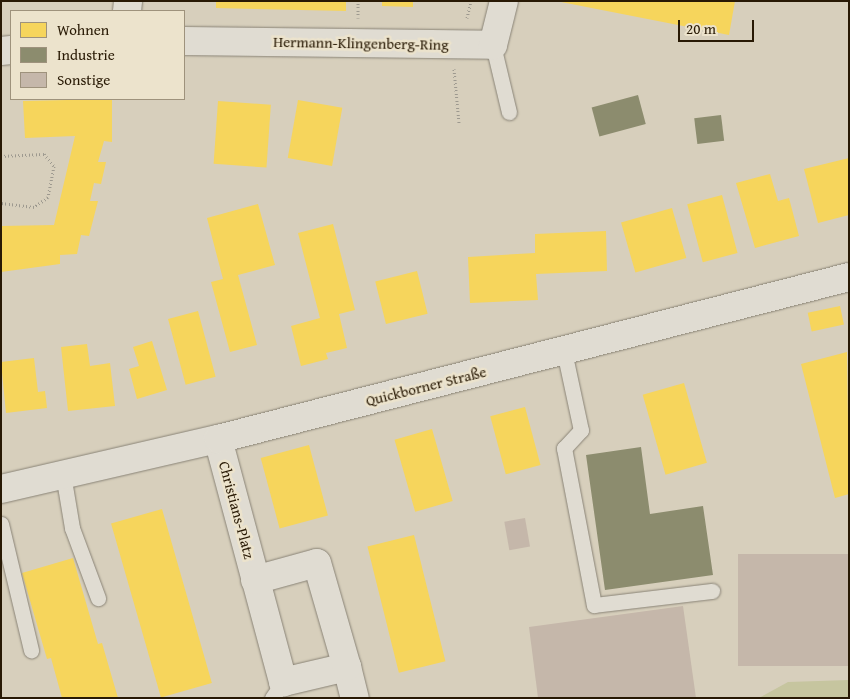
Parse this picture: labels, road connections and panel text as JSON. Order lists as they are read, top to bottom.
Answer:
{
  "streets": {
    "street": ["Hermann-Klingenberg-Ring", "Quickborner Straße", "Christians-Platz"]
  },
  "crossings": [
    ["Quickborner Straße", "Christians-Platz"]
  ],
  "legend": ["Wohnen", "Industrie", "Sonstige"],
  "scale_bar": "20 m"
}
